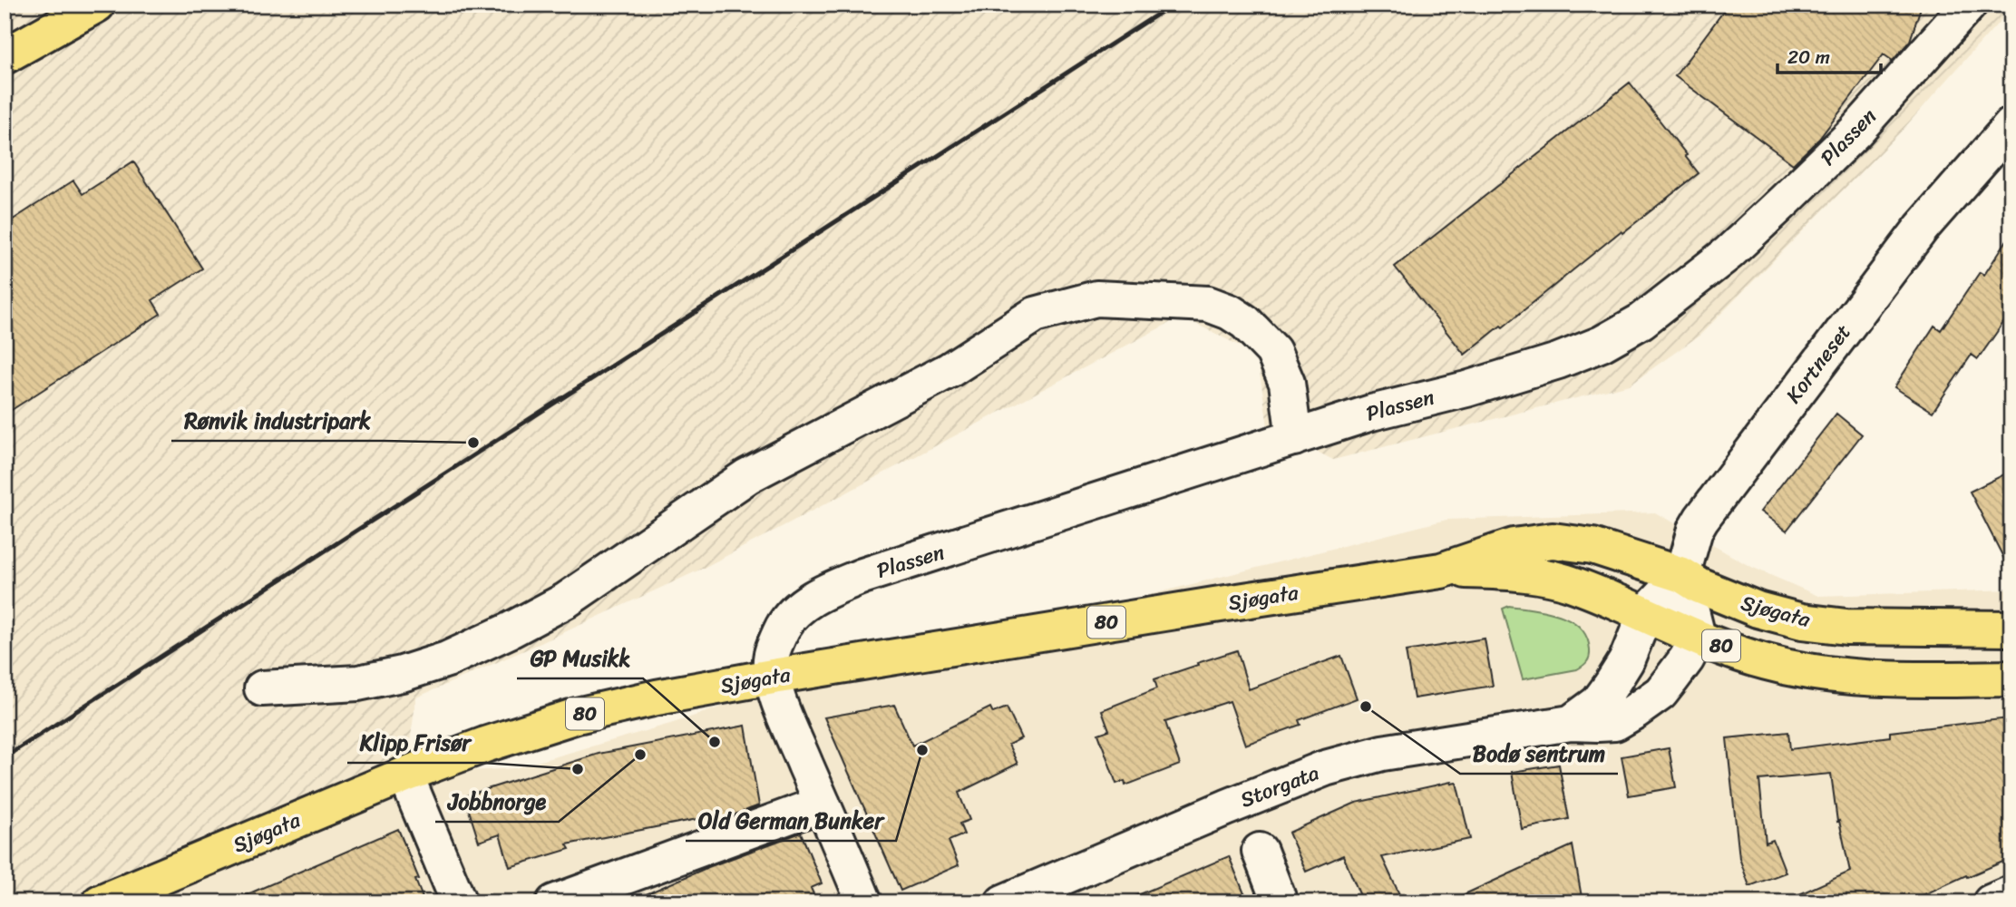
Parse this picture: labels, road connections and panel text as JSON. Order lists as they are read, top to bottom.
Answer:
{
  "streets": {
    "highway": ["Sjøgata", "80"],
    "street": ["Plassen", "Kortneset", "Storgata"]
  },
  "crossings": [
    ["Plassen", "Sjøgata"],
    ["Kortneset", "Sjøgata"],
    ["Sjøgata", "Storgata"]
  ],
  "places": [
    "Rønvik industripark",
    "Bodø sentrum",
    "GP Musikk",
    "Old German Bunker",
    "Jobbnorge",
    "Klipp Frisør"
  ],
  "scale_bar": "20 m"
}
